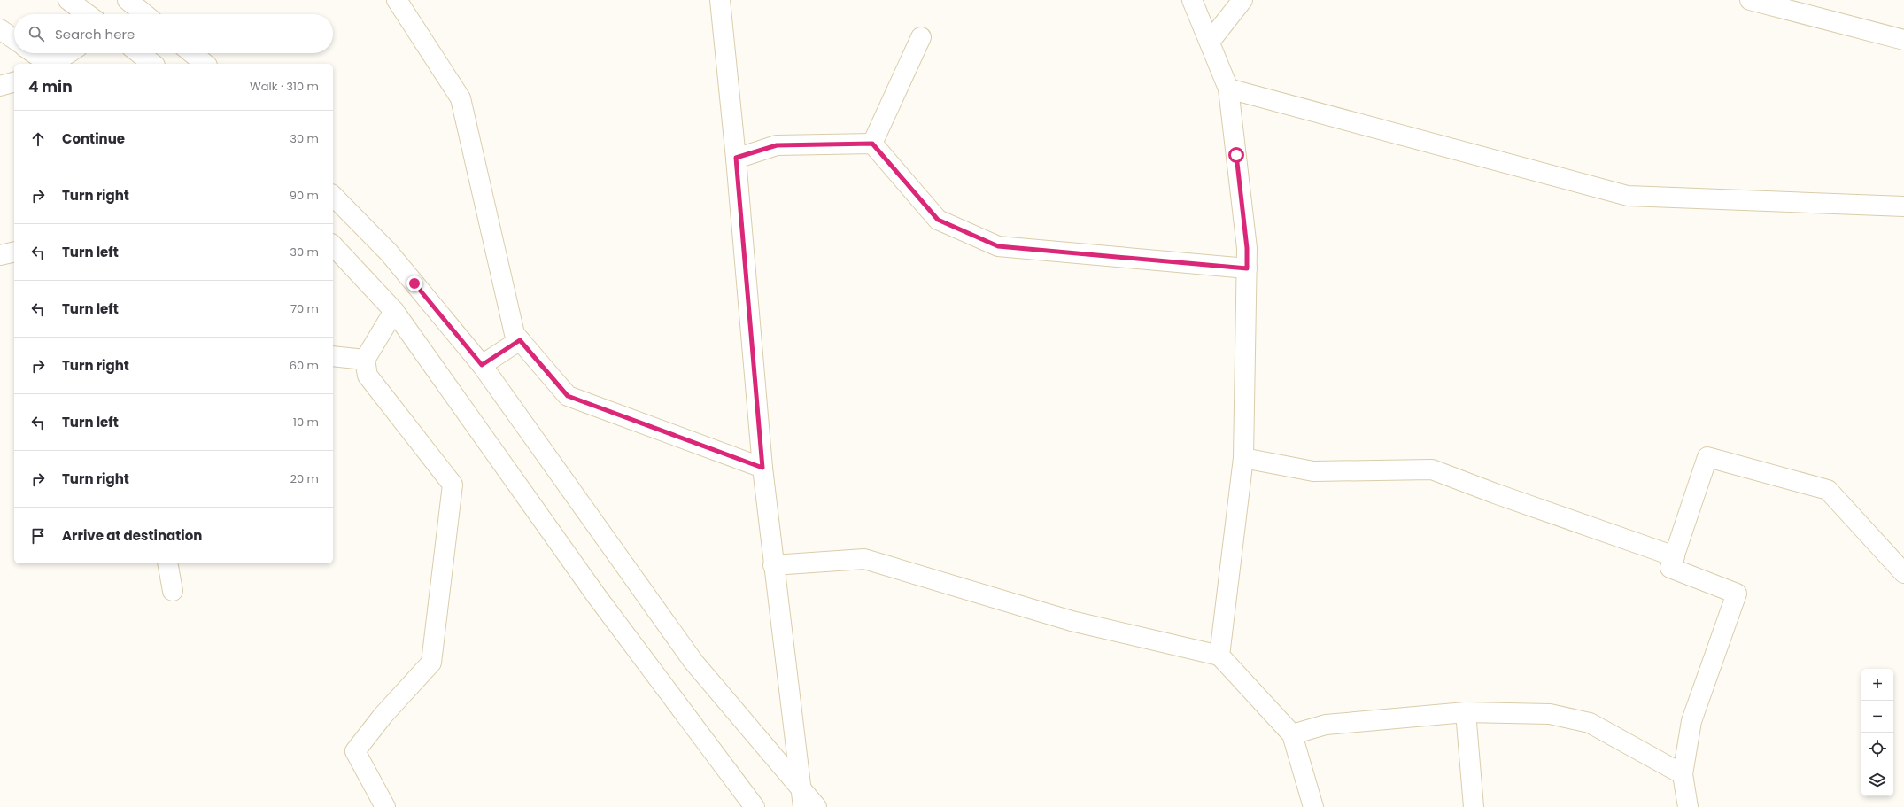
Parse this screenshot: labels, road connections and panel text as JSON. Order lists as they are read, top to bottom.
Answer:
{
  "page": {
    "search": "Search here",
    "heading": ["4 min", "Walk · 310 m"],
    "list": [
      ["Continue", "30 m"],
      ["Turn right", "90 m"],
      ["Turn left", "30 m"],
      ["Turn left", "70 m"],
      ["Turn right", "60 m"],
      ["Turn left", "10 m"],
      ["Turn right", "20 m"],
      "Arrive at destination"
    ],
    "map_buttons": ["+", "−"]
  }
}
